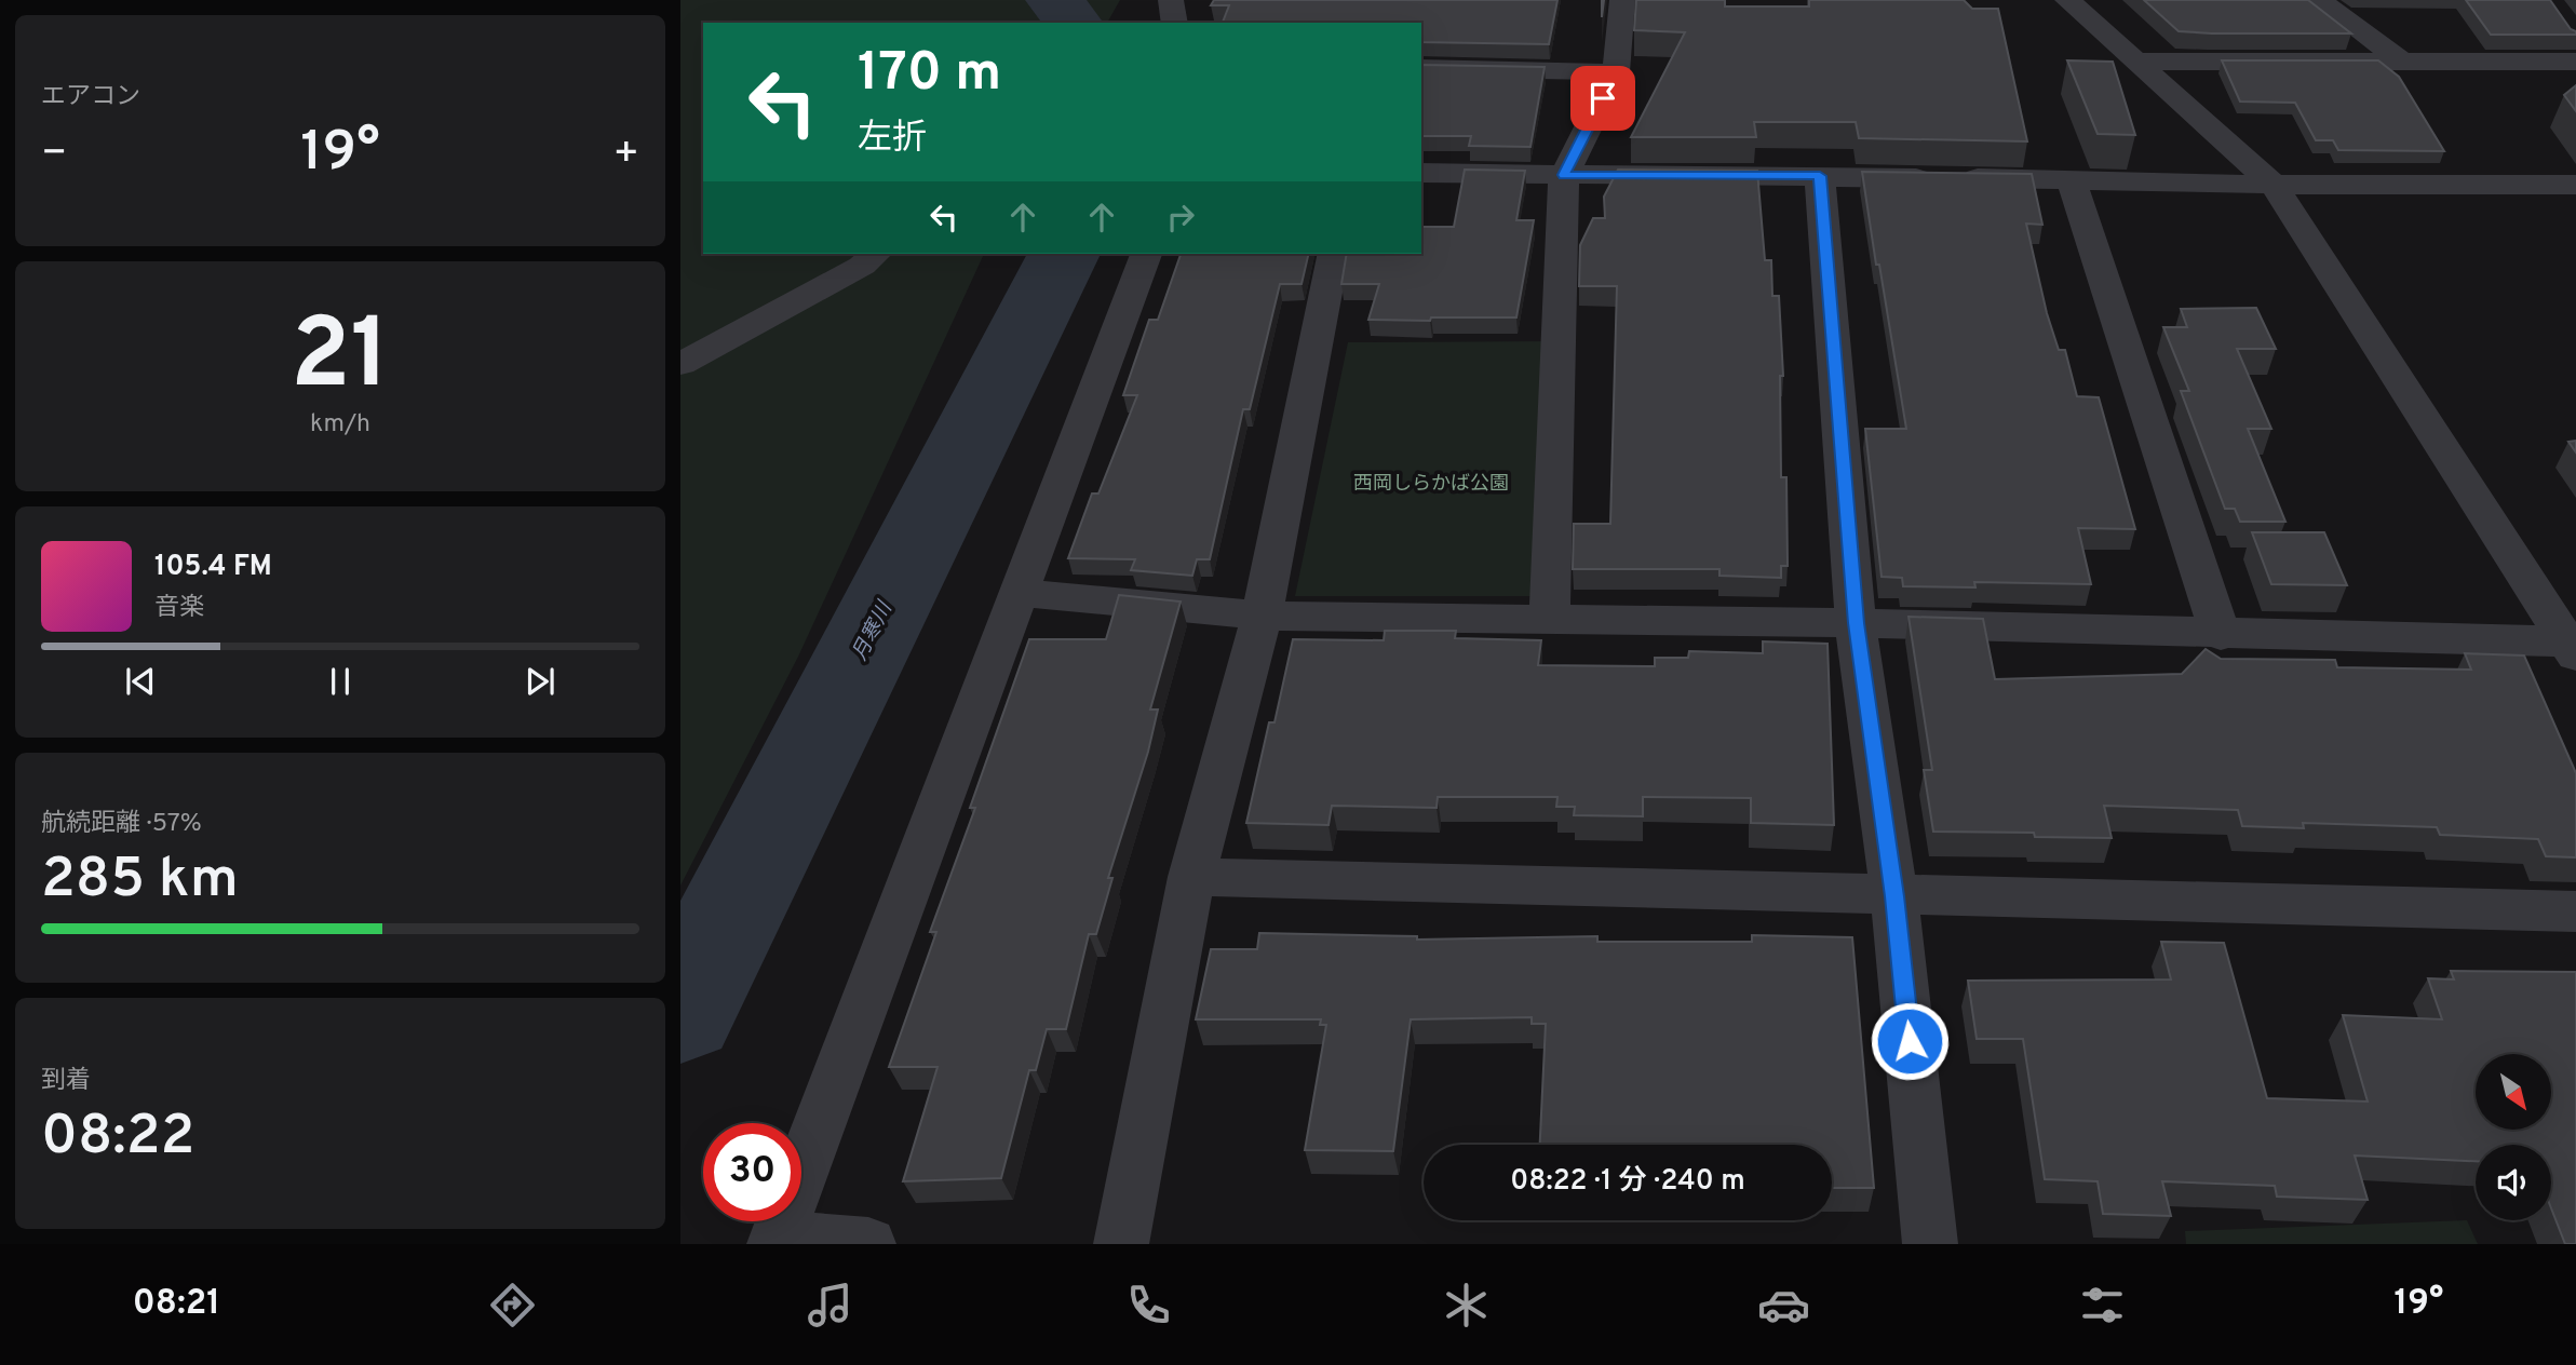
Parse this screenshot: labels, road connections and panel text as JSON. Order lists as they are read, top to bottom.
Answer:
{
  "water": ["月寒川"],
  "parks": ["西岡しらかば公園"],
  "north": "bottom right",
  "page": {
    "tile": [
      "エアコン",
      ["21", "km/h"],
      ["航続距離 · 57%", "285 km"],
      ["到着", "08:22"]
    ],
    "turn": ["170 m", "左折"],
    "heat": ["−", "19°", "+"],
    "song": ["105.4 FM", "音楽"],
    "limit": "30",
    "trip": "08:22 · 1 分 · 240 m",
    "tabs": ["08:21", "19°"]
  }
}
